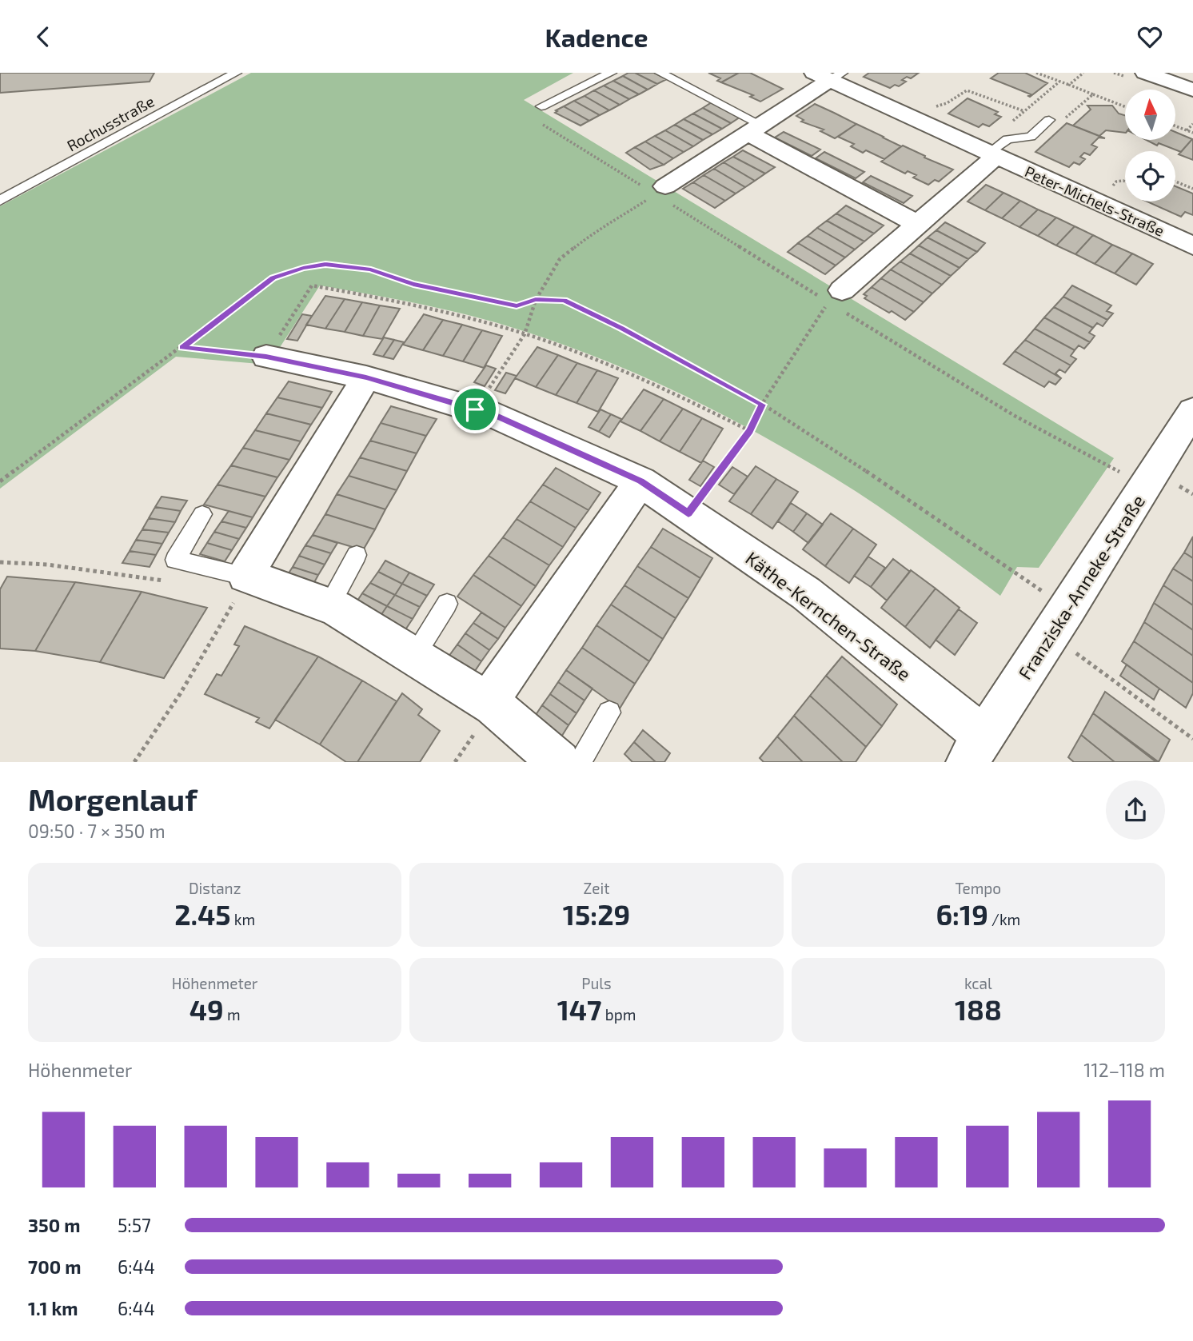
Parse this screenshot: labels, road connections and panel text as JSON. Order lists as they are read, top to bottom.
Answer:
{
  "streets": {
    "street": ["Peter-Michels-Straße", "Franziska-Anneke-Straße", "Käthe-Kernchen-Straße"],
    "lane": ["Rochusstraße"]
  },
  "crossings": [
    ["Franziska-Anneke-Straße", "Käthe-Kernchen-Straße"]
  ],
  "north": "top",
  "page": {
    "header": "Kadence",
    "heading": ["Morgenlauf", "09:50 · 7 × 350 m"],
    "stats": [
      ["Distanz", "2.45 km"],
      ["Zeit", "15:29"],
      ["Tempo", "6:19 /km"],
      ["Höhenmeter", "49 m"],
      ["Puls", "147 bpm"],
      ["kcal", "188"]
    ],
    "chart": ["Höhenmeter", "112–118 m"],
    "list": [
      {
        "name": "350 m",
        "note": "5:57"
      },
      {
        "name": "700 m",
        "note": "6:44"
      },
      {
        "name": "1.1 km",
        "note": "6:44"
      }
    ]
  }
}
